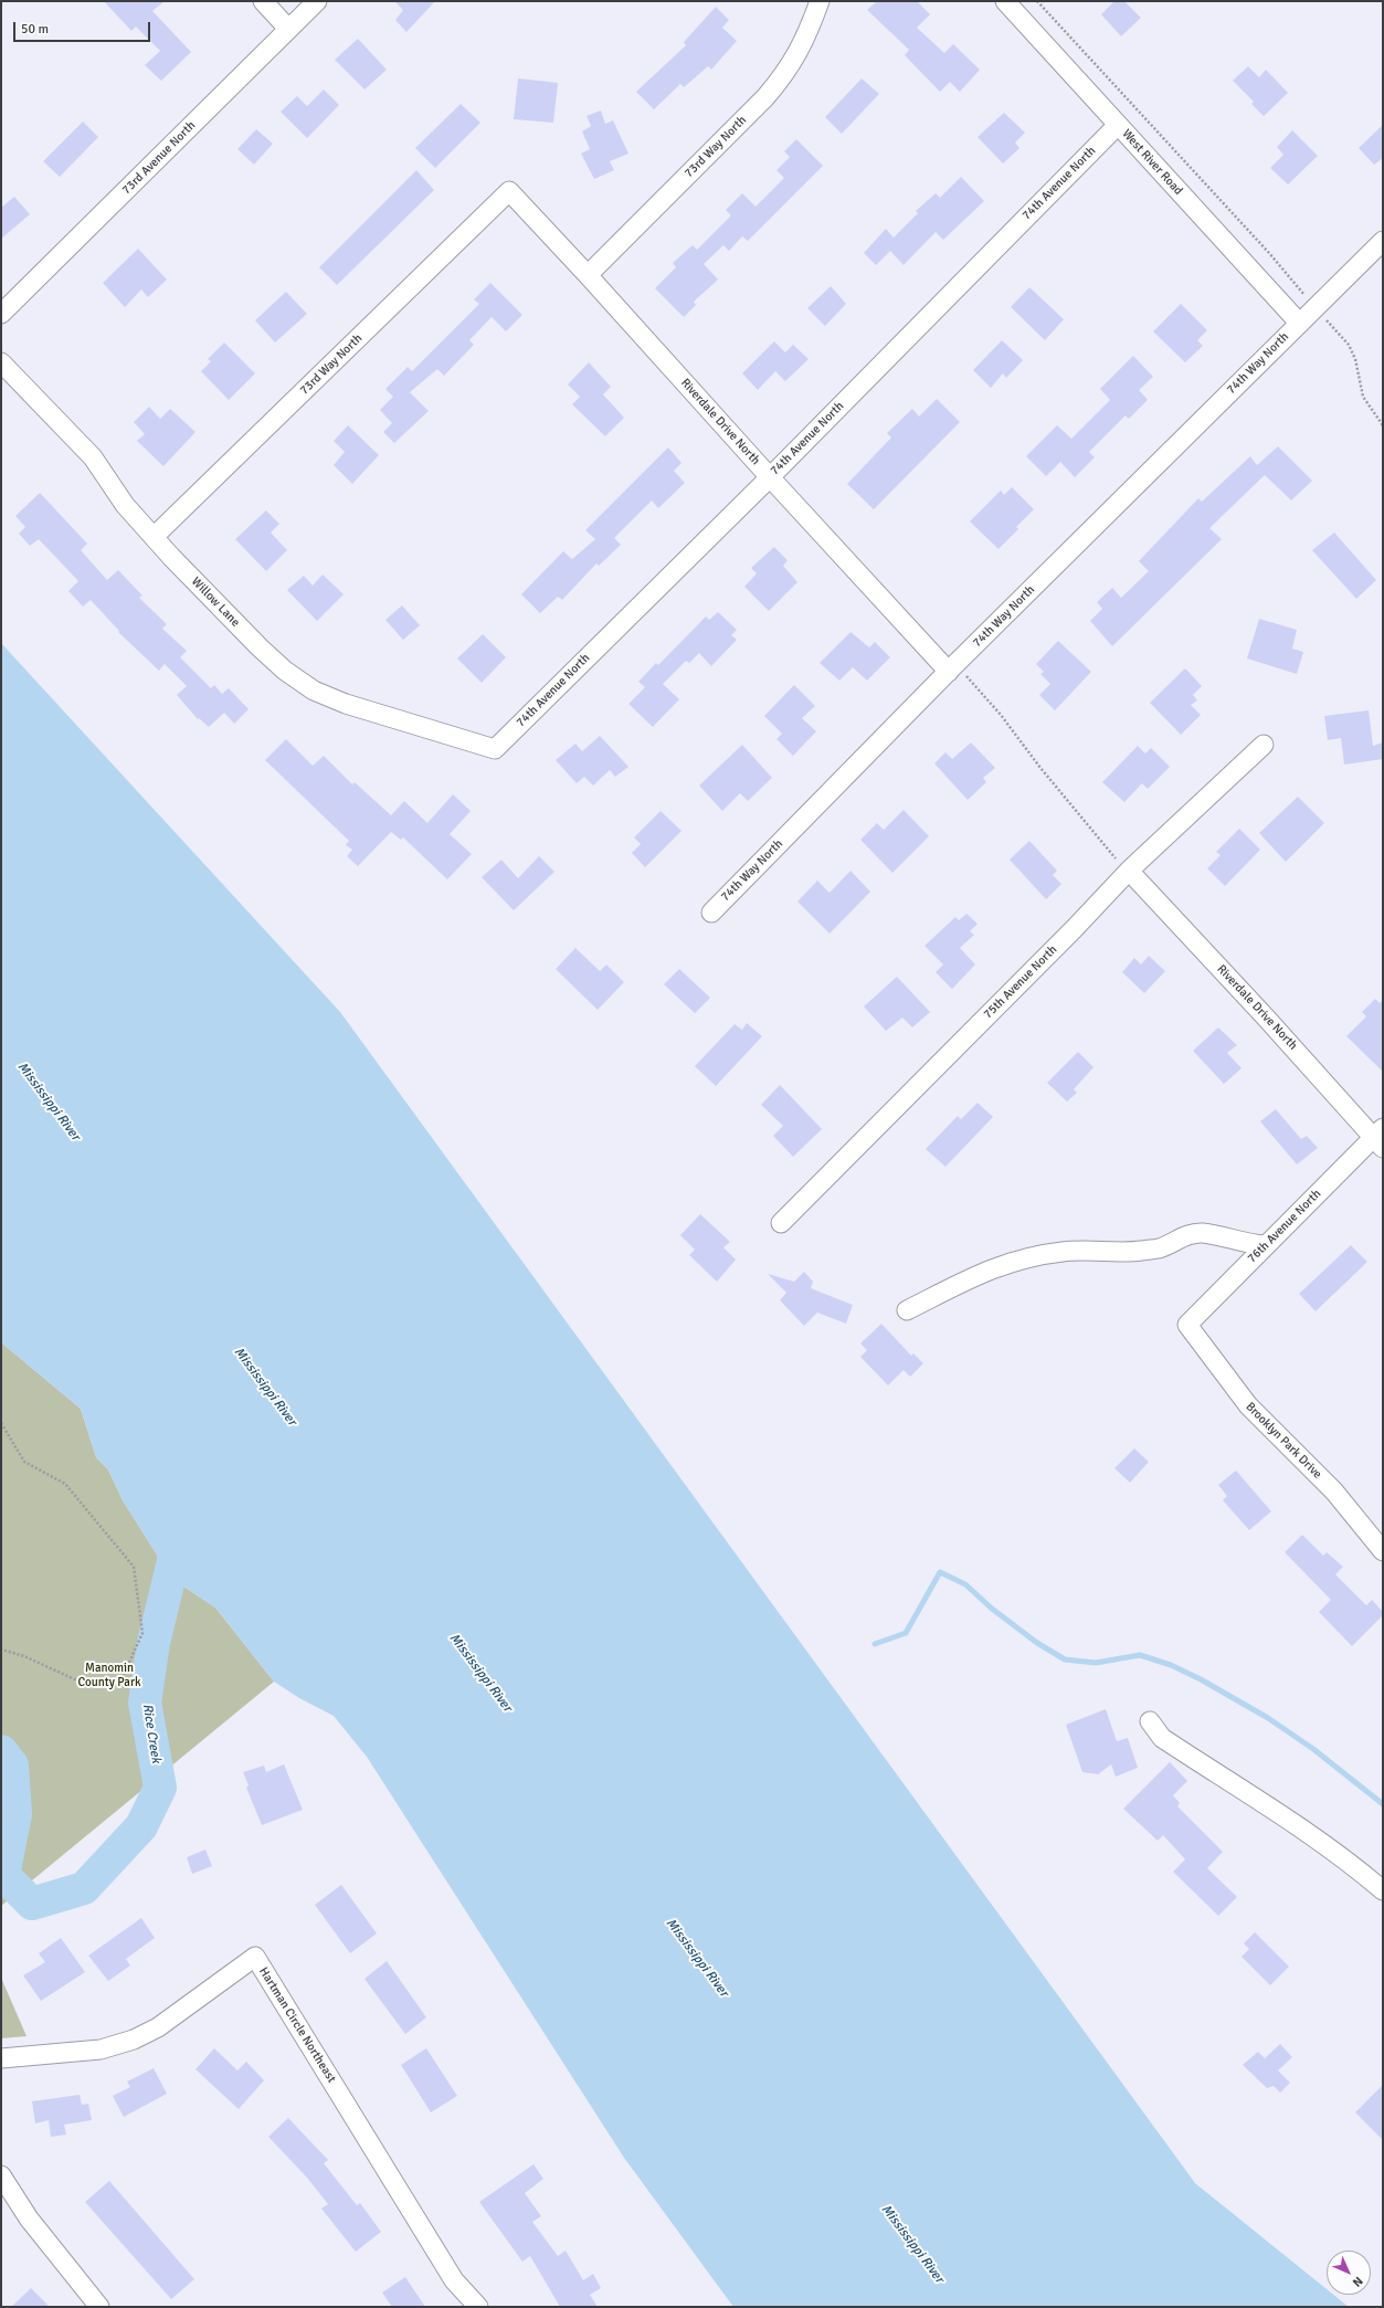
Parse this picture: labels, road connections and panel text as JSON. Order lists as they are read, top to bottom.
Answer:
{
  "streets": {
    "street": [
      "73rd Way North",
      "73rd Avenue North",
      "West River Road",
      "74th Avenue North",
      "74th Way North",
      "Riverdale Drive North",
      "Willow Lane",
      "75th Avenue North",
      "76th Avenue North",
      "Brooklyn Park Drive",
      "Hartman Circle Northeast"
    ]
  },
  "crossings": [
    ["73rd Way North", "Riverdale Drive North"],
    ["73rd Way North", "Willow Lane"],
    ["West River Road", "74th Avenue North"],
    ["West River Road", "74th Way North"],
    ["74th Avenue North", "Riverdale Drive North"],
    ["74th Avenue North", "Willow Lane"],
    ["74th Way North", "Riverdale Drive North"],
    ["Riverdale Drive North", "75th Avenue North"],
    ["Riverdale Drive North", "76th Avenue North"],
    ["76th Avenue North", "Brooklyn Park Drive"]
  ],
  "water": ["Mississippi River", "Rice Creek"],
  "parks": ["Manomin County Park"],
  "scale_bar": "50 m",
  "north": "bottom right"
}
